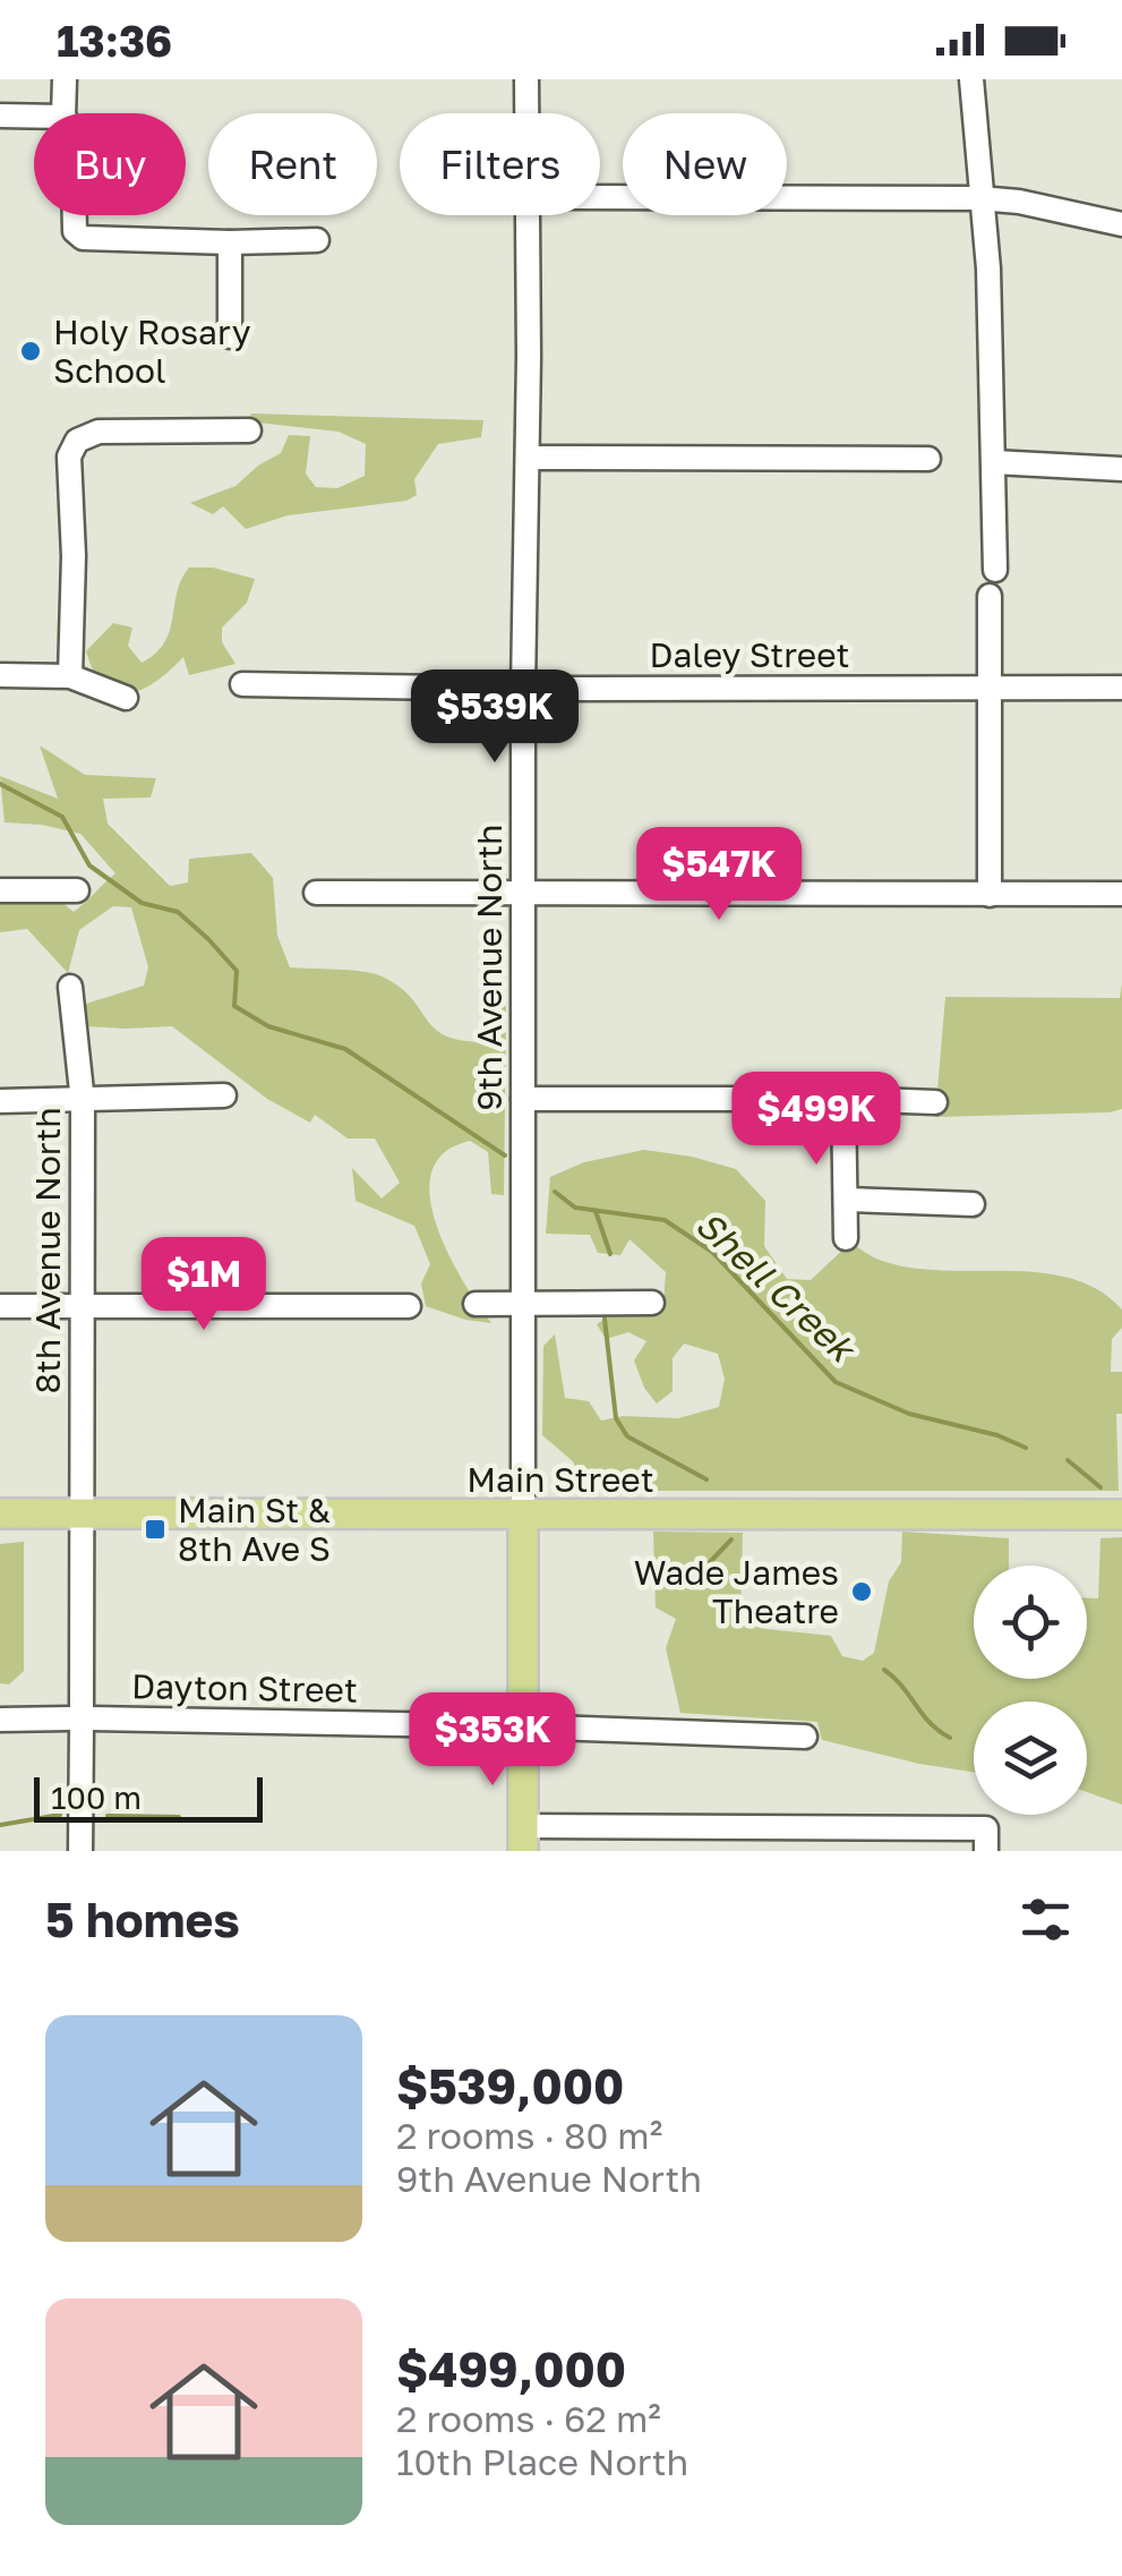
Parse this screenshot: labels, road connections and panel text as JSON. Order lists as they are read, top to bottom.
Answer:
{
  "streets": {
    "main road": ["Main Street"],
    "street": [
      "Daley Street",
      "9th Avenue North",
      "8th Avenue North",
      "Dayton Street"
    ]
  },
  "crossings": [
    ["Daley Street", "9th Avenue North"],
    ["9th Avenue North", "Main Street"],
    ["8th Avenue North", "Main Street"],
    ["8th Avenue North", "Dayton Street"]
  ],
  "water": ["Shell Creek"],
  "places": {
    "other": ["Holy Rosary School", "Wade James Theatre"],
    "transit": ["Main St & 8th Ave S"]
  },
  "scale_bar": "100 m",
  "page": {
    "status": "13:36",
    "chip": [
      "Buy",
      "Rent",
      "Filters",
      "New"
    ],
    "price": [
      "$539K",
      "$547K",
      "$499K",
      "$1M",
      "$353K"
    ],
    "scale": "100 m",
    "heading": "5 homes",
    "list": [
      {
        "name": "$539,000",
        "note": "2 rooms · 80 m² · 9th Avenue North"
      },
      {
        "name": "$499,000",
        "note": "2 rooms · 62 m² · 10th Place North"
      }
    ]
  }
}
